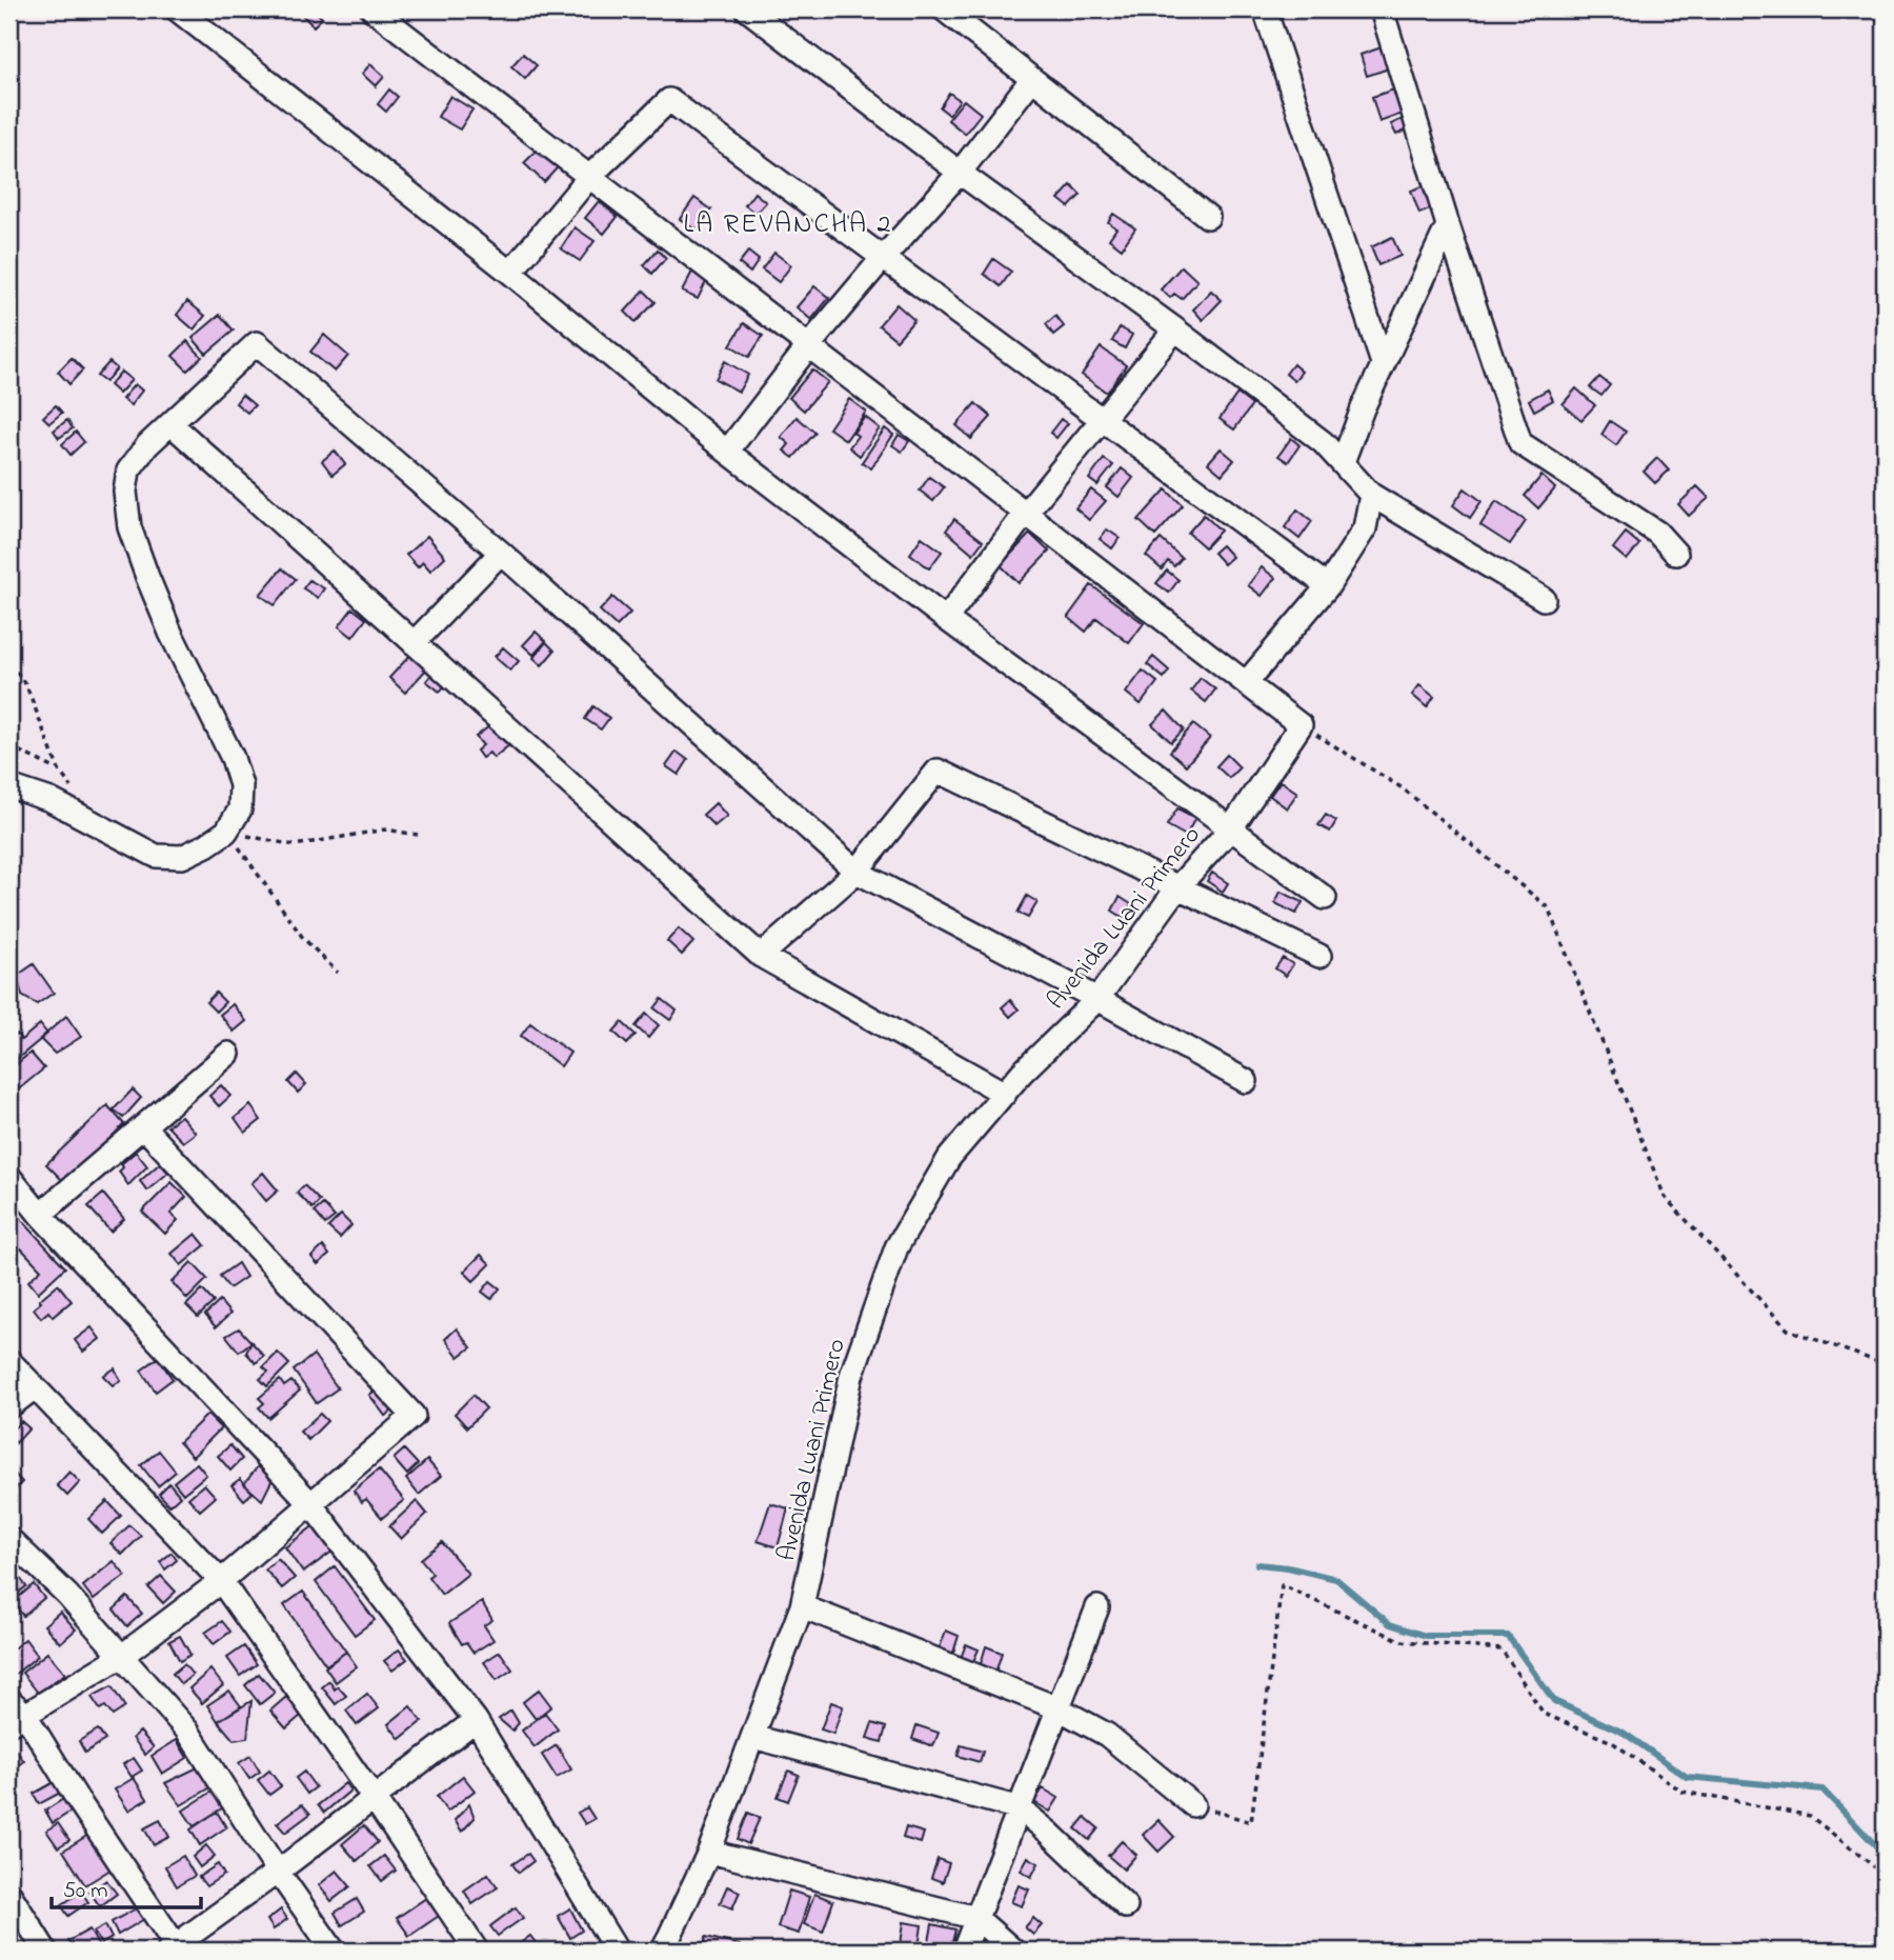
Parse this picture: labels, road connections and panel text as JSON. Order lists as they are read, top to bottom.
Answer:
{
  "streets": {
    "street": ["Avenida Luani Primero"]
  },
  "districts": ["LA REVANCHA 2"],
  "scale_bar": "50 m"
}
